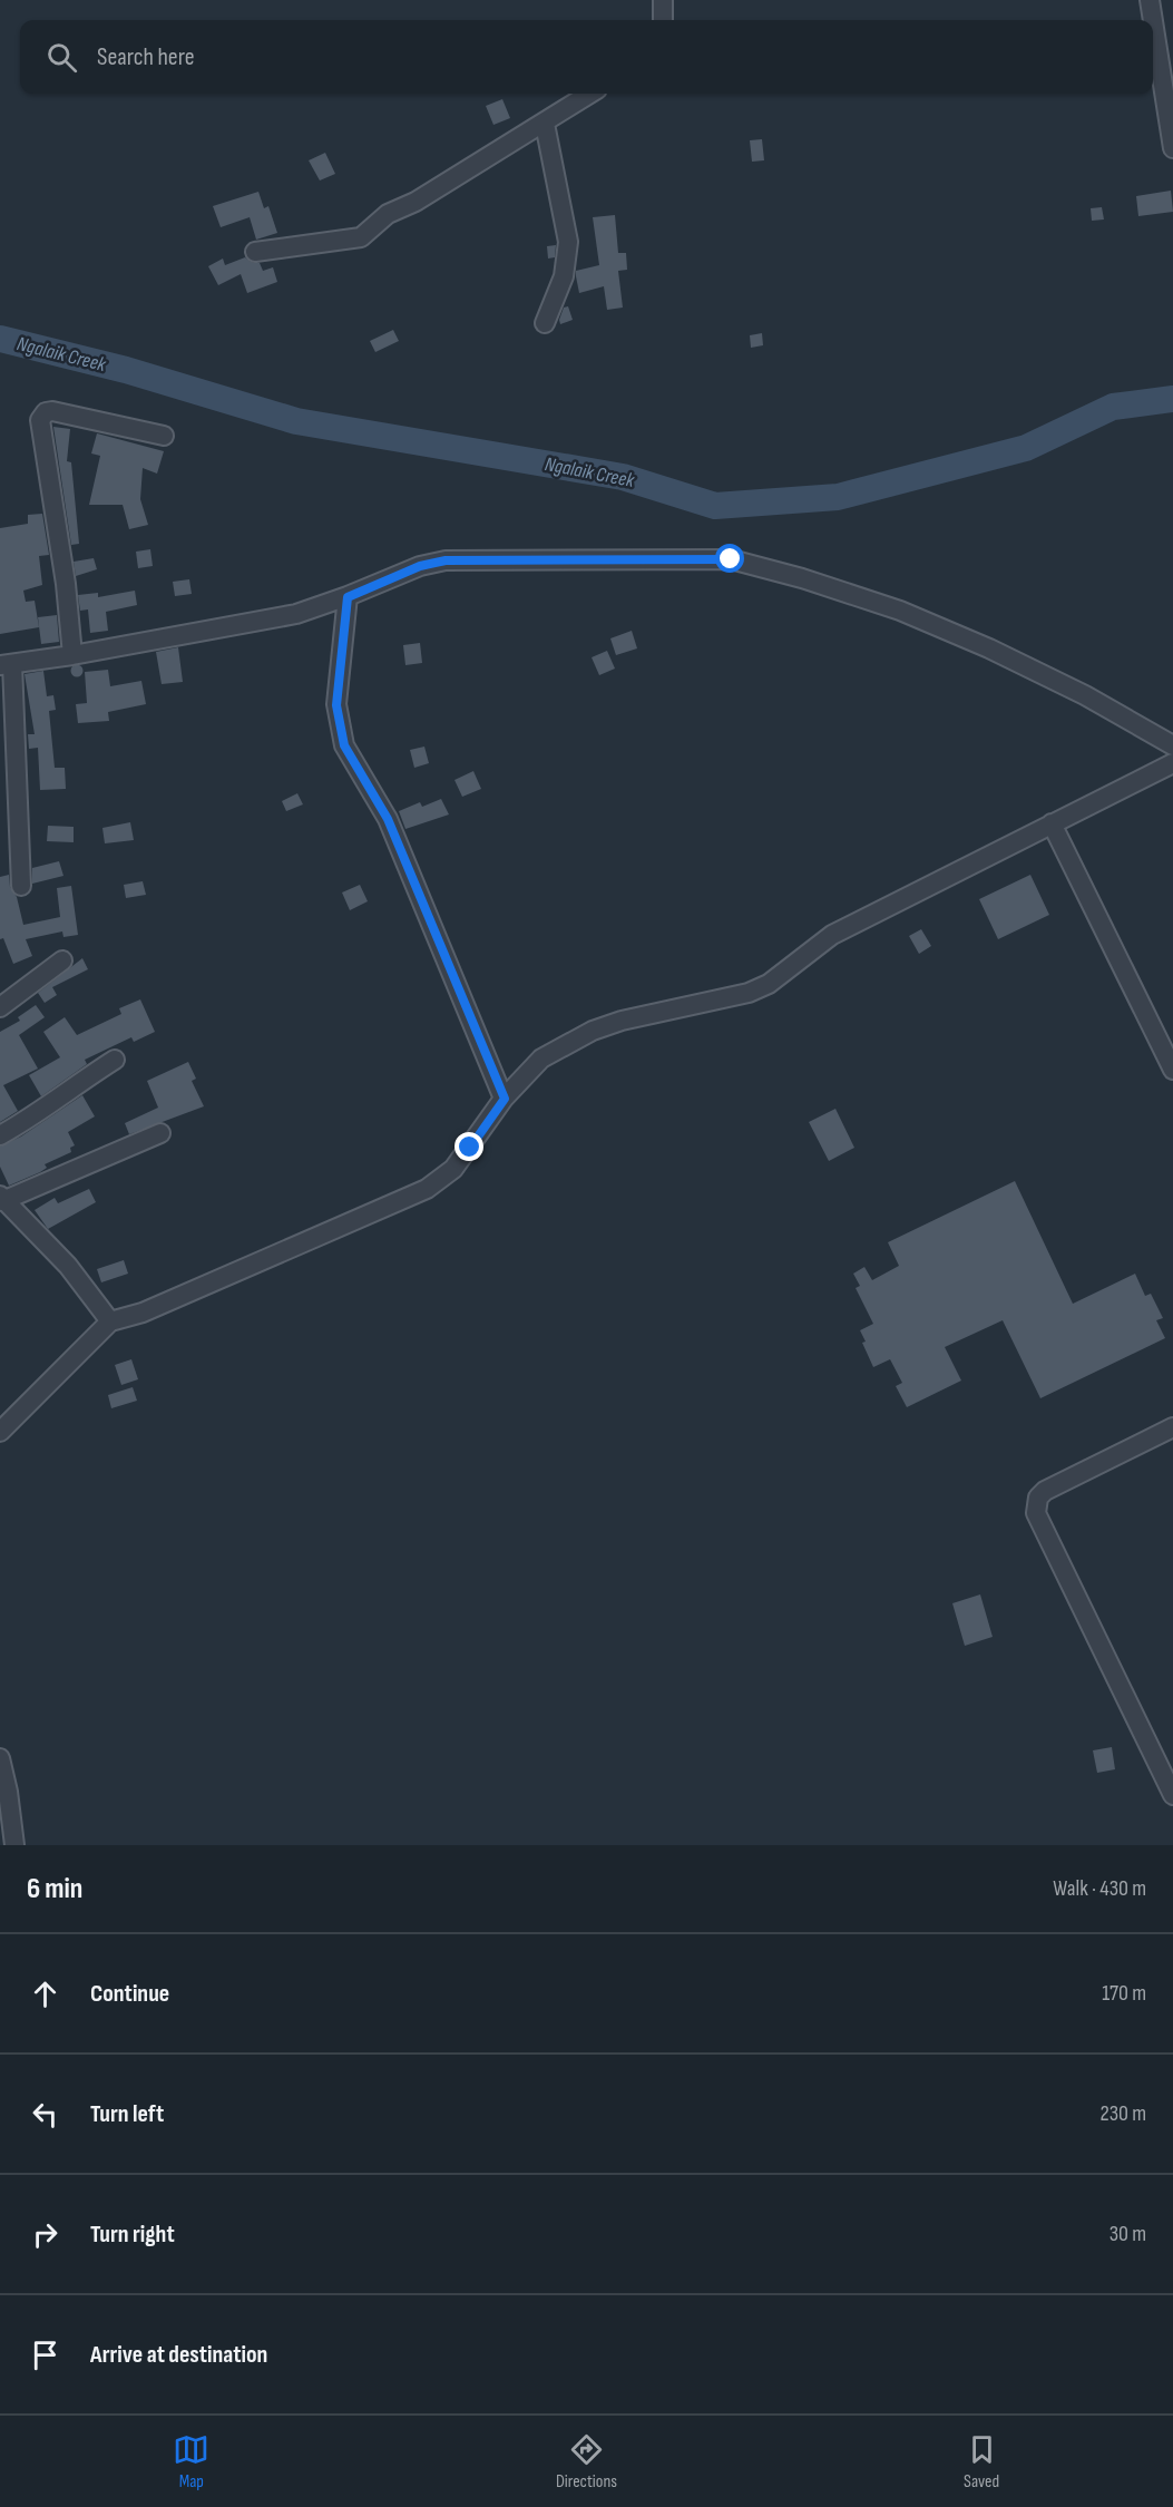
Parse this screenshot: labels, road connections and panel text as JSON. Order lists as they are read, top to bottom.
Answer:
{
  "water": ["Ngalaik Creek"],
  "page": {
    "search": "Search here",
    "heading": ["6 min", "Walk · 430 m"],
    "list": [
      ["Continue", "170 m"],
      ["Turn left", "230 m"],
      ["Turn right", "30 m"],
      "Arrive at destination"
    ],
    "nav": ["Map", "Directions", "Saved"]
  }
}
